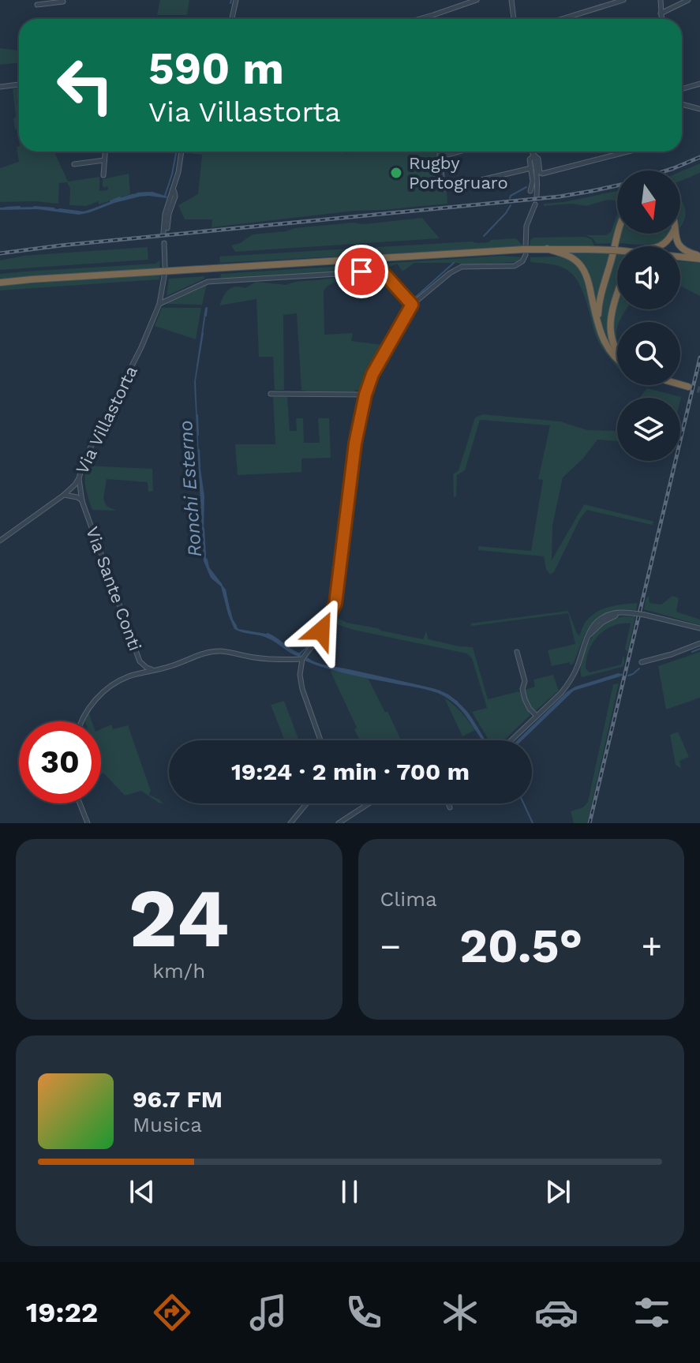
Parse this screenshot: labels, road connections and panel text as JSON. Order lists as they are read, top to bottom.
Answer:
{
  "streets": {
    "street": ["Via Villastorta", "Via Sante Conti"]
  },
  "crossings": [
    ["Via Villastorta", "Via Sante Conti"]
  ],
  "water": ["Ronchi Esterno"],
  "places": ["Rugby Portogruaro"],
  "north": "bottom",
  "page": {
    "turn": ["590 m", "Via Villastorta"],
    "limit": "30",
    "trip": "19:24 · 2 min · 700 m",
    "tile": [
      ["24", "km/h"],
      "Clima"
    ],
    "heat": ["−", "20.5°", "+"],
    "song": ["96.7 FM", "Musica"],
    "tabs": "19:22"
  }
}
